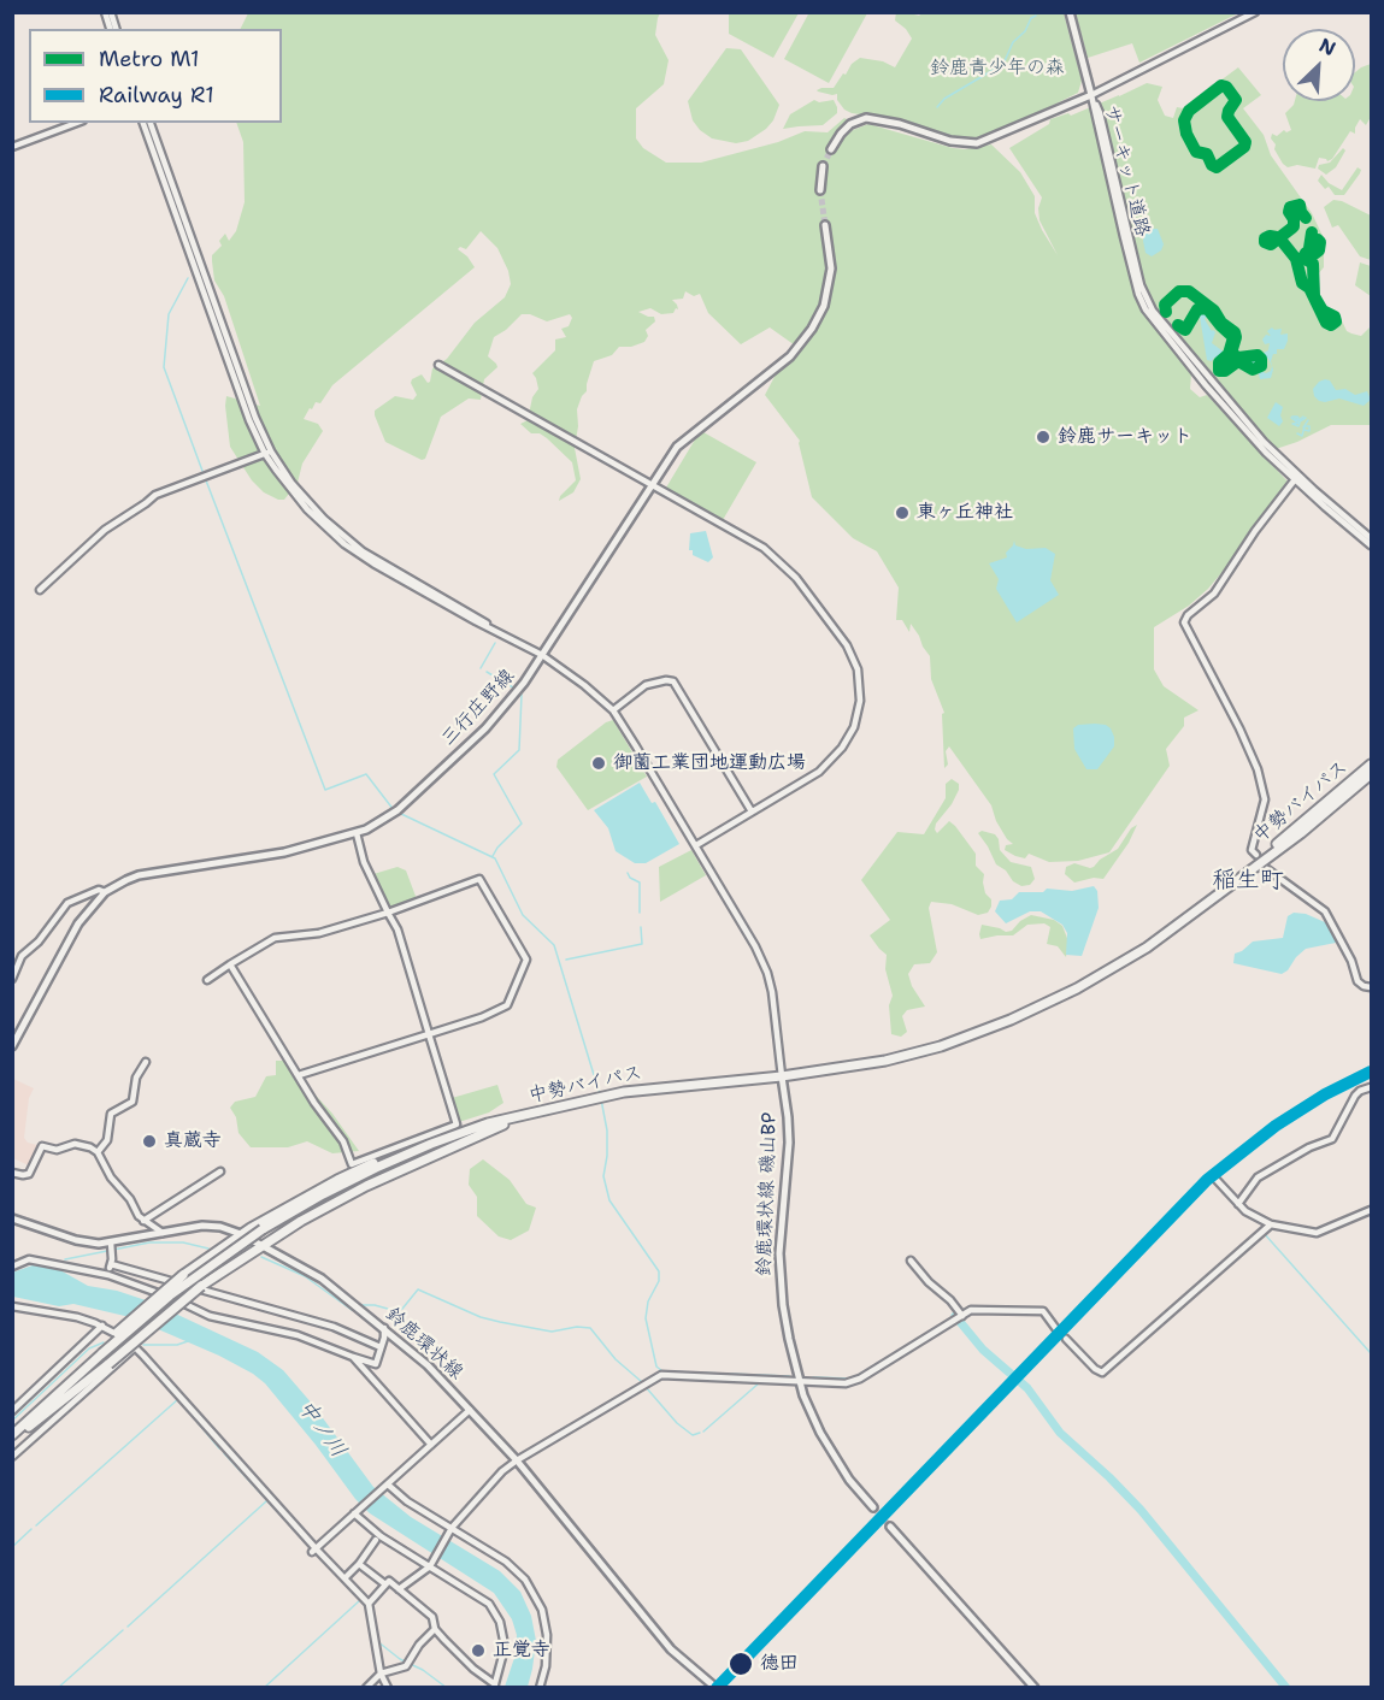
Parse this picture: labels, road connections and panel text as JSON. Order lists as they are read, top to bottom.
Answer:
{
  "streets": {
    "highway": ["中勢バイパス"],
    "main road": ["三行庄野線", "鈴鹿環状線 磯山BP", "鈴鹿環状線"],
    "street": ["サーキット道路"]
  },
  "crossings": [
    ["中勢バイパス", "鈴鹿環状線 磯山BP"]
  ],
  "districts": ["稲生町"],
  "water": ["中ノ川"],
  "parks": ["鈴鹿青少年の森"],
  "places": [
    "鈴鹿サーキット",
    "東ヶ丘神社",
    "御薗工業団地運動広場",
    "真蔵寺",
    "正覚寺",
    "徳田"
  ],
  "lines": ["metro line M1", "rail line R1"],
  "legend": ["Metro M1", "Railway R1"],
  "north": "top right"
}
